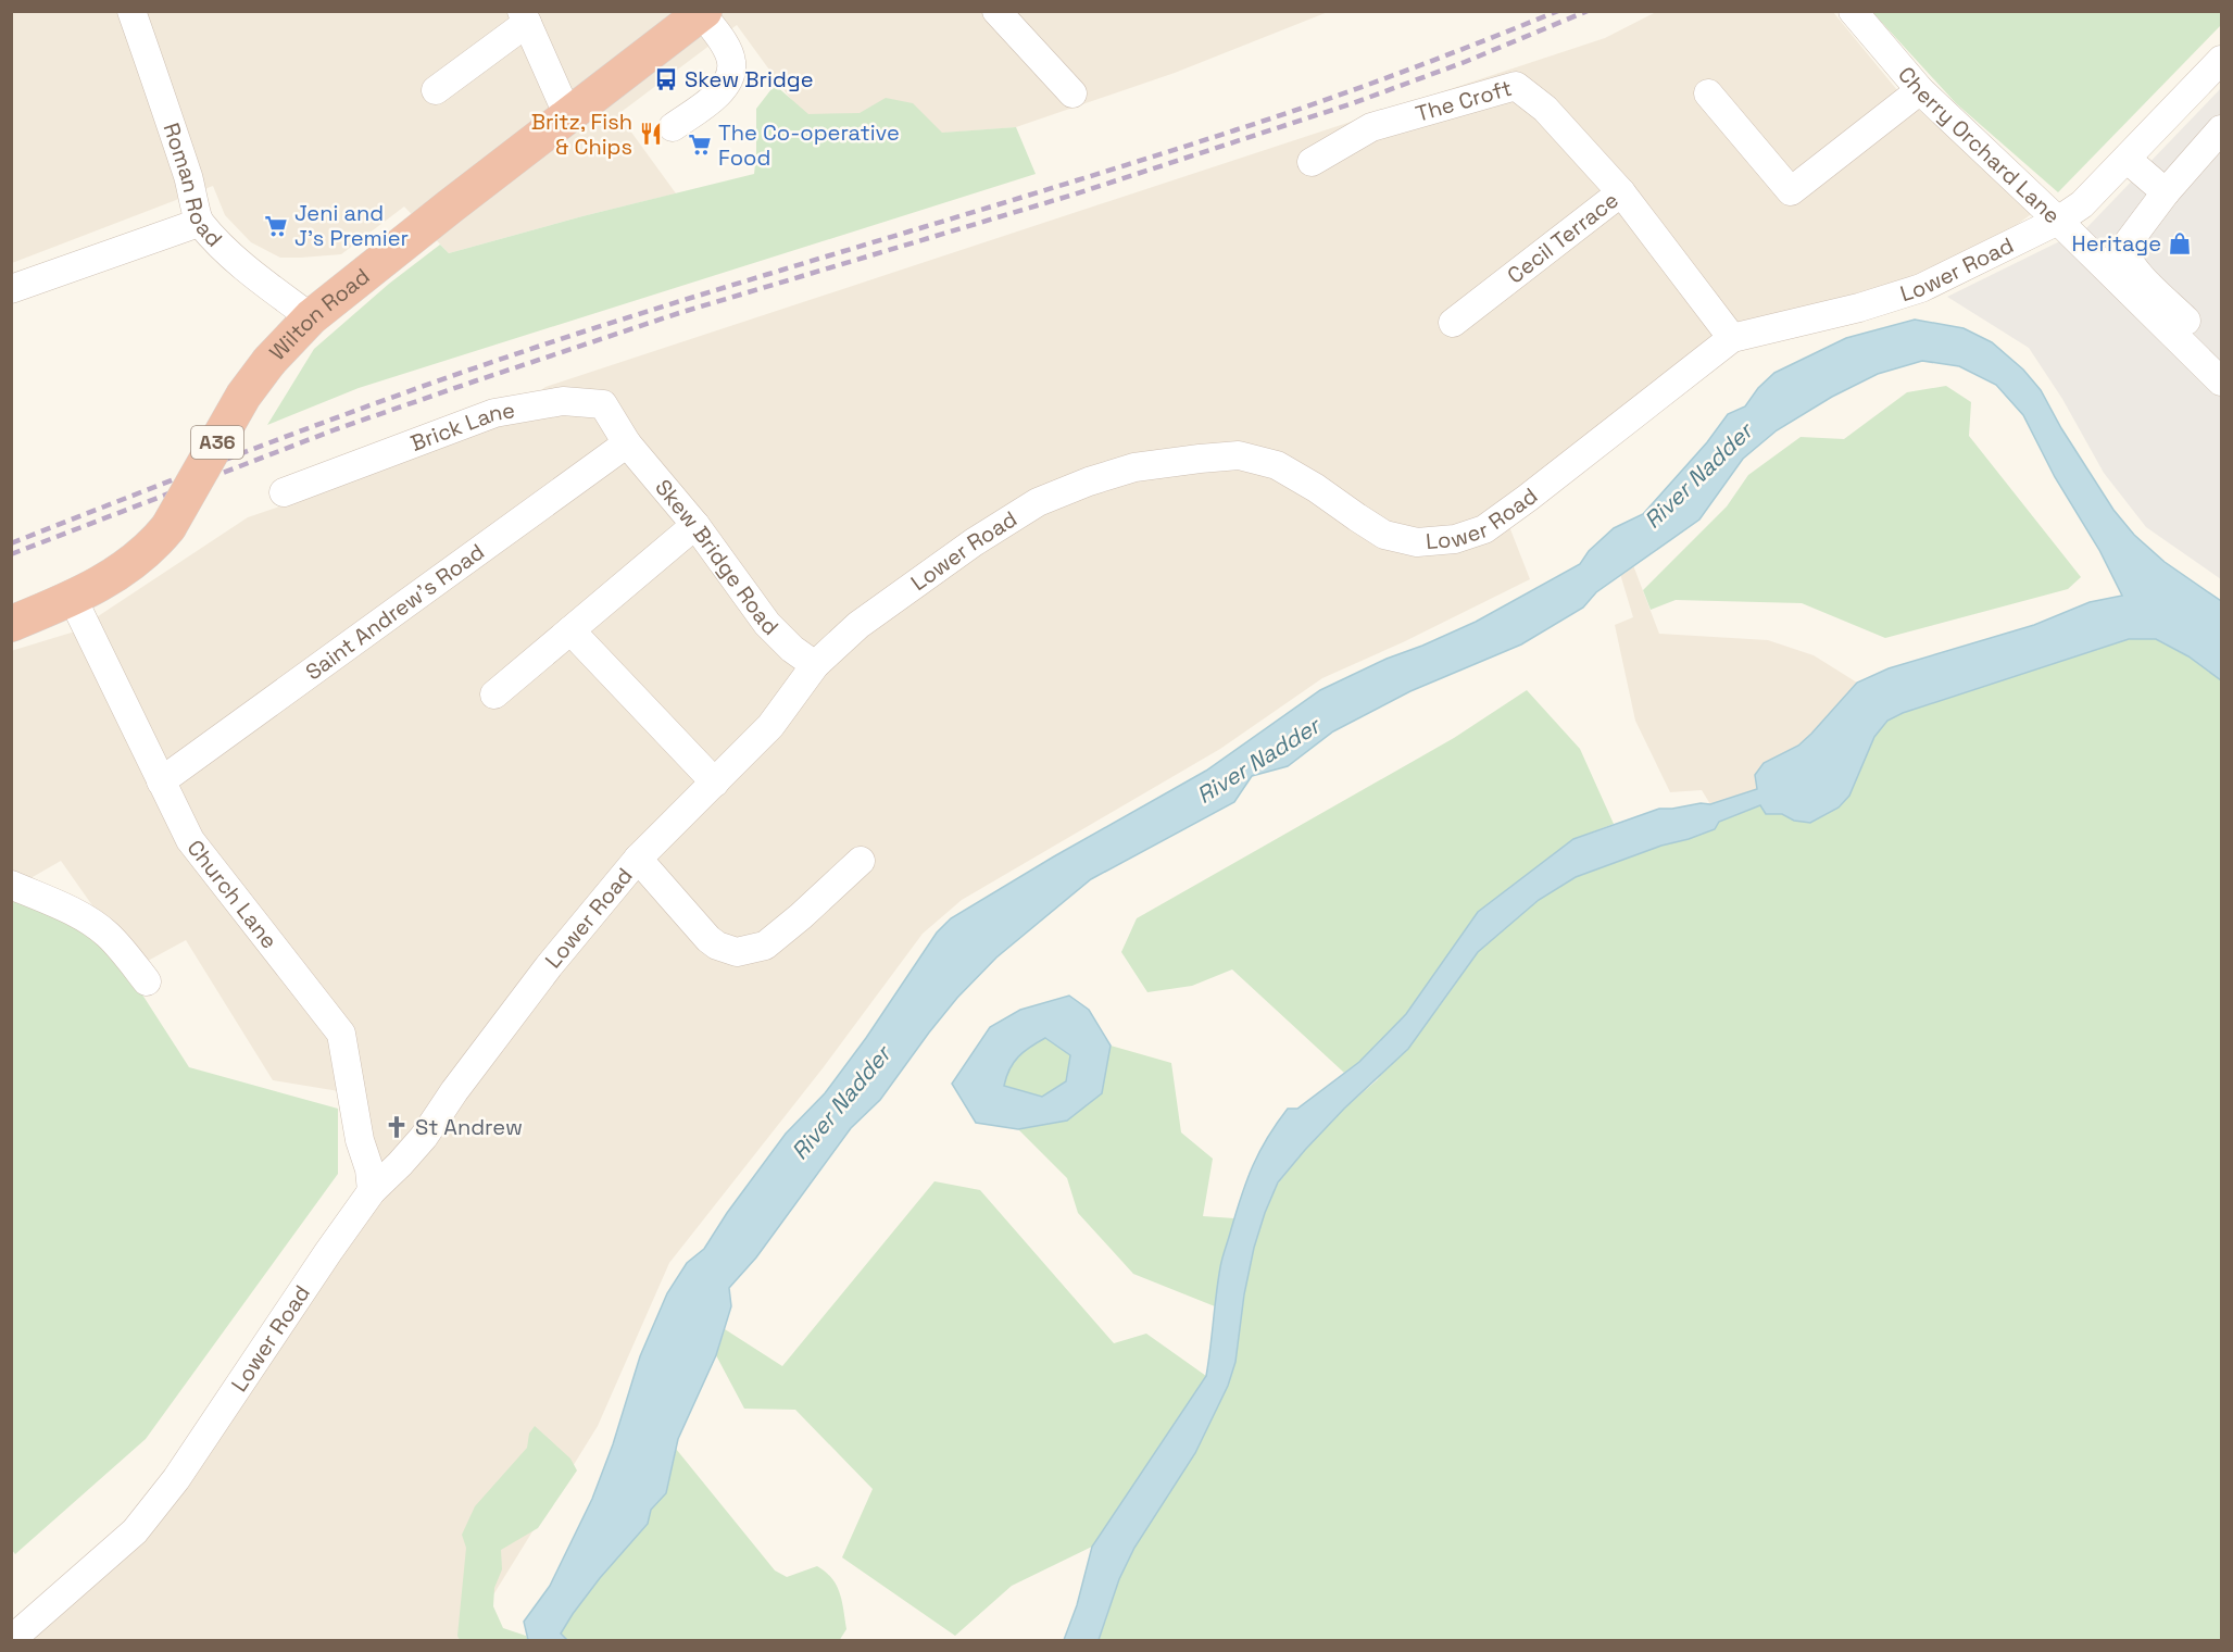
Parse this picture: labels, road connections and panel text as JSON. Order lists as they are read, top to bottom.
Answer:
{
  "streets": {
    "highway": ["Wilton Road", "A36"],
    "street": [
      "The Croft",
      "Cherry Orchard Lane",
      "Roman Road",
      "Cecil Terrace",
      "Lower Road",
      "Brick Lane",
      "Skew Bridge Road",
      "Saint Andrew's Road",
      "Church Lane"
    ]
  },
  "crossings": [
    ["The Croft", "Cecil Terrace"],
    ["Cherry Orchard Lane", "Lower Road"],
    ["Roman Road", "Wilton Road"],
    ["Cecil Terrace", "Lower Road"],
    ["Lower Road", "Skew Bridge Road"],
    ["Lower Road", "Church Lane"],
    ["Wilton Road", "Church Lane"],
    ["Brick Lane", "Skew Bridge Road"],
    ["Brick Lane", "Saint Andrew's Road"],
    ["Skew Bridge Road", "Saint Andrew's Road"],
    ["Saint Andrew's Road", "Church Lane"]
  ],
  "water": ["River Nadder"],
  "places": {
    "bus stop": ["Skew Bridge"],
    "restaurant": ["Britz, Fish & Chips"],
    "supermarket": ["The Co-operative Food", "Jeni and J's Premier"],
    "shop": ["Heritage"],
    "church": ["St Andrew"]
  }
}
